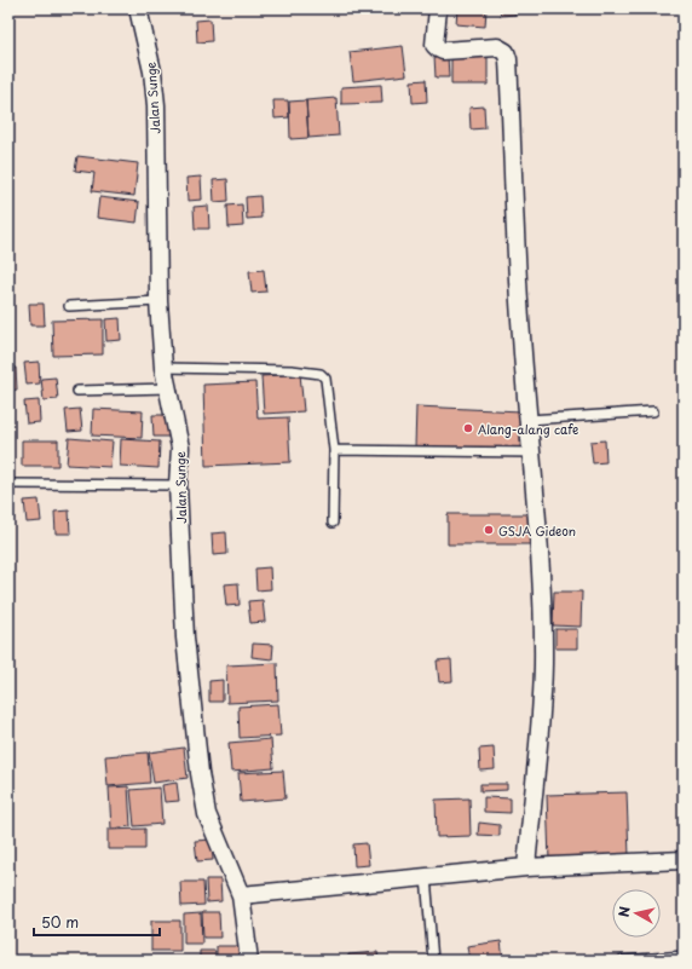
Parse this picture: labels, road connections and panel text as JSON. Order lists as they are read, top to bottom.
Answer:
{
  "streets": {
    "street": ["Jalan Sunge"]
  },
  "places": ["Alang-alang cafe", "GSJA Gideon"],
  "scale_bar": "50 m",
  "north": "left"
}
